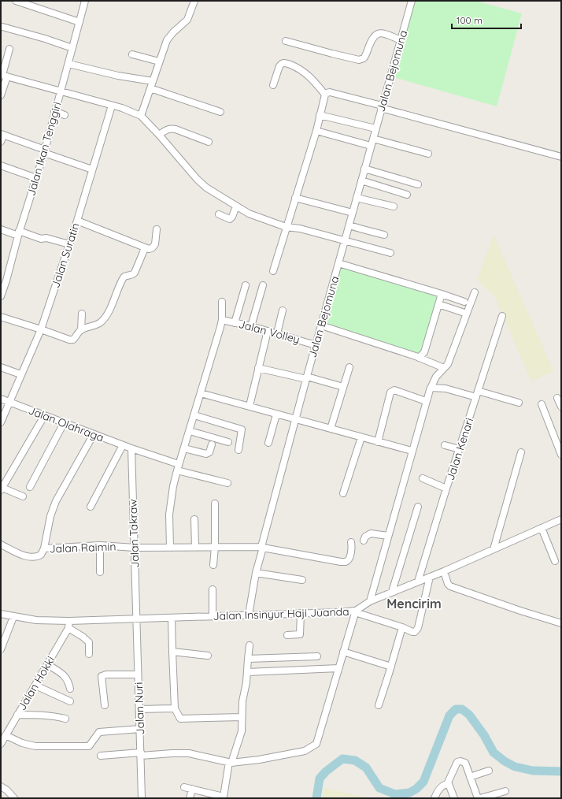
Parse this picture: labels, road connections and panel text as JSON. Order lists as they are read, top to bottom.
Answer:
{
  "streets": {
    "street": [
      "Jalan Bejomuna",
      "Jalan Ikan Tenggiri",
      "Jalan Suratin",
      "Jalan Volley",
      "Jalan Olahraga",
      "Jalan Kenari",
      "Jalan Takraw",
      "Jalan Raimin",
      "Jalan Insinyur Haji Juanda",
      "Jalan Hokki",
      "Jalan Nuri"
    ]
  },
  "crossings": [
    ["Jalan Bejomuna", "Jalan Volley"],
    ["Jalan Bejomuna", "Jalan Raimin"],
    ["Jalan Bejomuna", "Jalan Insinyur Haji Juanda"],
    ["Jalan Suratin", "Jalan Olahraga"],
    ["Jalan Olahraga", "Jalan Takraw"],
    ["Jalan Kenari", "Jalan Insinyur Haji Juanda"],
    ["Jalan Takraw", "Jalan Raimin"],
    ["Jalan Takraw", "Jalan Insinyur Haji Juanda"],
    ["Jalan Takraw", "Jalan Nuri"],
    ["Jalan Insinyur Haji Juanda", "Jalan Hokki"],
    ["Jalan Insinyur Haji Juanda", "Jalan Nuri"]
  ],
  "districts": ["Mencirim"],
  "scale_bar": "100 m"
}
